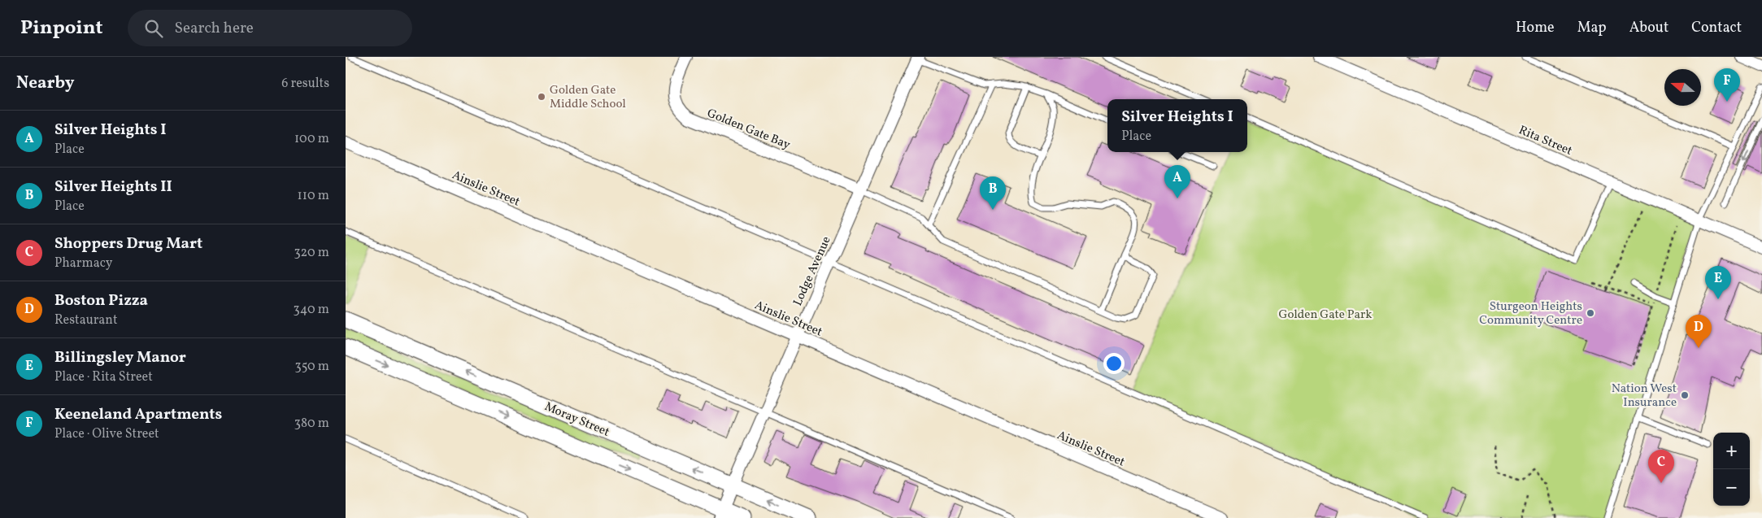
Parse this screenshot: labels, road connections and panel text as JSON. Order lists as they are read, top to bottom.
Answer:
{
  "streets": {
    "main road": ["Moray Street"],
    "street": [
      "Golden Gate Bay",
      "Rita Street",
      "Ainslie Street",
      "Lodge Avenue"
    ]
  },
  "crossings": [
    ["Golden Gate Bay", "Lodge Avenue"],
    ["Ainslie Street", "Lodge Avenue"],
    ["Lodge Avenue", "Moray Street"]
  ],
  "parks": ["Golden Gate Park"],
  "places": ["Golden Gate Middle School", "Sturgeon Heights Community Centre", "Nation West Insurance"],
  "north": "left",
  "page": {
    "header": "Pinpoint",
    "search": "Search here",
    "nav": [
      "Home",
      "Map",
      "About",
      "Contact"
    ],
    "heading": ["Nearby", "6 results"],
    "pins": [
      "F",
      "A",
      "B",
      "E",
      "D",
      "C"
    ],
    "popup": ["Silver Heights I", "Place"],
    "list": [
      {
        "mark": "A",
        "name": "Silver Heights I",
        "note": "Place",
        "value": "100 m"
      },
      {
        "mark": "B",
        "name": "Silver Heights II",
        "note": "Place",
        "value": "110 m"
      },
      {
        "mark": "C",
        "name": "Shoppers Drug Mart",
        "note": "Pharmacy",
        "value": "320 m"
      },
      {
        "mark": "D",
        "name": "Boston Pizza",
        "note": "Restaurant",
        "value": "340 m"
      },
      {
        "mark": "E",
        "name": "Billingsley Manor",
        "note": "Place · Rita Street",
        "value": "350 m"
      },
      {
        "mark": "F",
        "name": "Keeneland Apartments",
        "note": "Place · Olive Street",
        "value": "380 m"
      }
    ],
    "map_buttons": ["+", "−"]
  }
}
